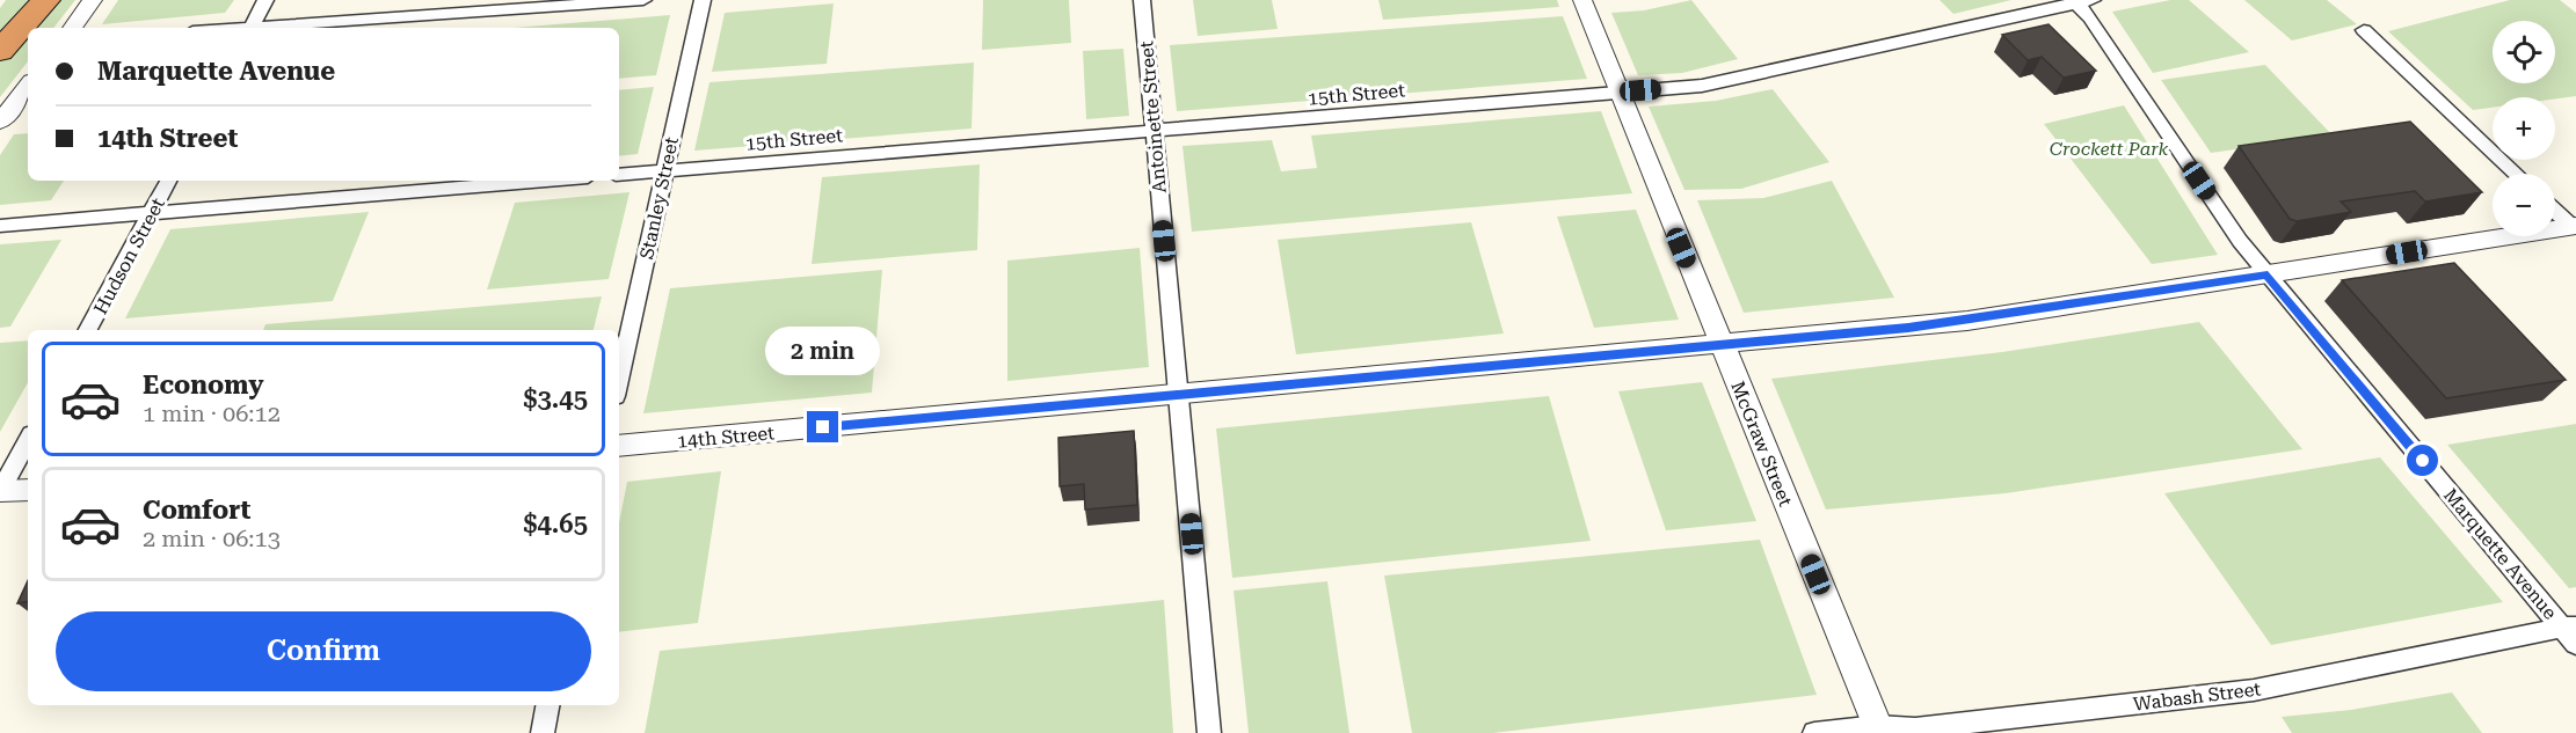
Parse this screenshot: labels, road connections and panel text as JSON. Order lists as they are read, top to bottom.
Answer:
{
  "streets": {
    "street": [
      "15th Street",
      "Antoinette Street",
      "Stanley Street",
      "Hudson Street",
      "14th Street",
      "McGraw Street",
      "Marquette Avenue",
      "Wabash Street"
    ]
  },
  "crossings": [
    ["15th Street", "Antoinette Street"],
    ["15th Street", "Stanley Street"],
    ["15th Street", "McGraw Street"],
    ["15th Street", "Marquette Avenue"],
    ["Antoinette Street", "14th Street"],
    ["14th Street", "McGraw Street"],
    ["14th Street", "Marquette Avenue"],
    ["McGraw Street", "Wabash Street"],
    ["Marquette Avenue", "Wabash Street"]
  ],
  "parks": ["Crockett Park"],
  "page": {
    "map_buttons": ["+", "−"],
    "banner": ["Marquette Avenue", "14th Street"],
    "bubble": "2 min",
    "list": [
      {
        "name": "Economy",
        "note": "1 min · 06:12",
        "value": "$3.45"
      },
      {
        "name": "Comfort",
        "note": "2 min · 06:13",
        "value": "$4.65"
      }
    ],
    "buttons": "Confirm"
  }
}
